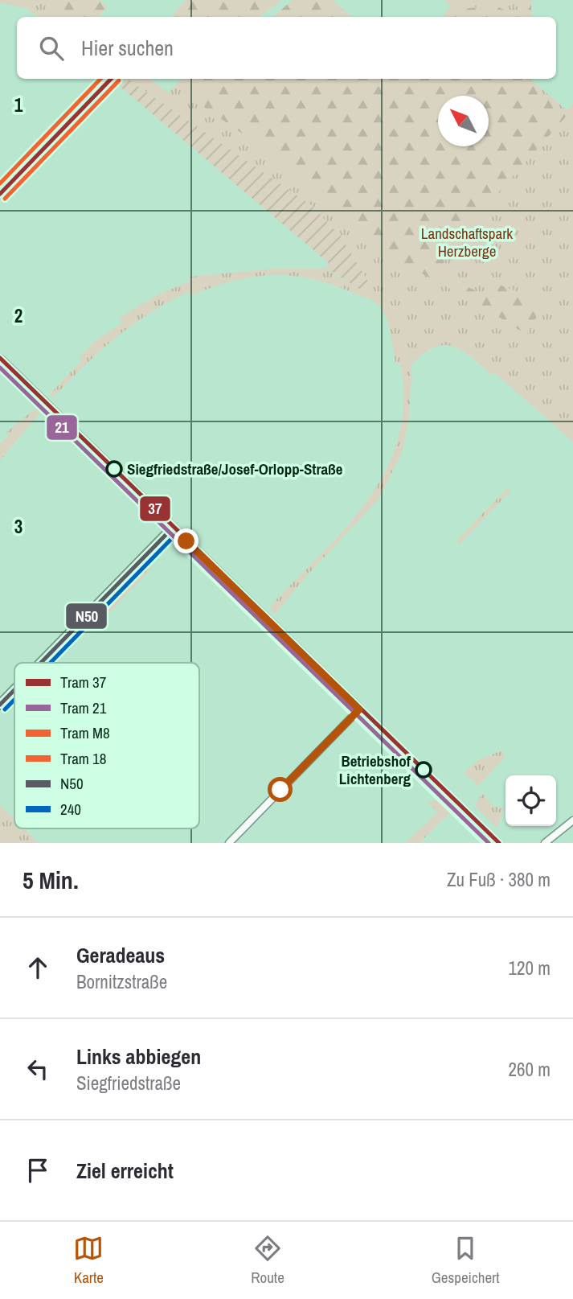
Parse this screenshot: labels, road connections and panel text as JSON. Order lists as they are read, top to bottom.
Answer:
{
  "parks": ["Landschaftspark Herzberge"],
  "places": ["Siegfriedstraße/Josef-Orlopp-Straße", "Betriebshof Lichtenberg"],
  "lines": [
    "tram line 37",
    "tram line 18",
    "tram line M8",
    "tram line 21",
    "transit line N50",
    "transit line 240"
  ],
  "legend": [
    "Tram 37",
    "Tram 21",
    "Tram M8",
    "Tram 18",
    "N50",
    "240"
  ],
  "north": "top left",
  "page": {
    "search": "Hier suchen",
    "heading": ["5 Min.", "Zu Fuß · 380 m"],
    "list": [
      ["Geradeaus", "Bornitzstraße", "120 m"],
      ["Links abbiegen", "Siegfriedstraße", "260 m"],
      "Ziel erreicht"
    ],
    "nav": ["Karte", "Route", "Gespeichert"]
  },
  "grid": {
    "rows": ["1", "2", "3"]
  }
}
